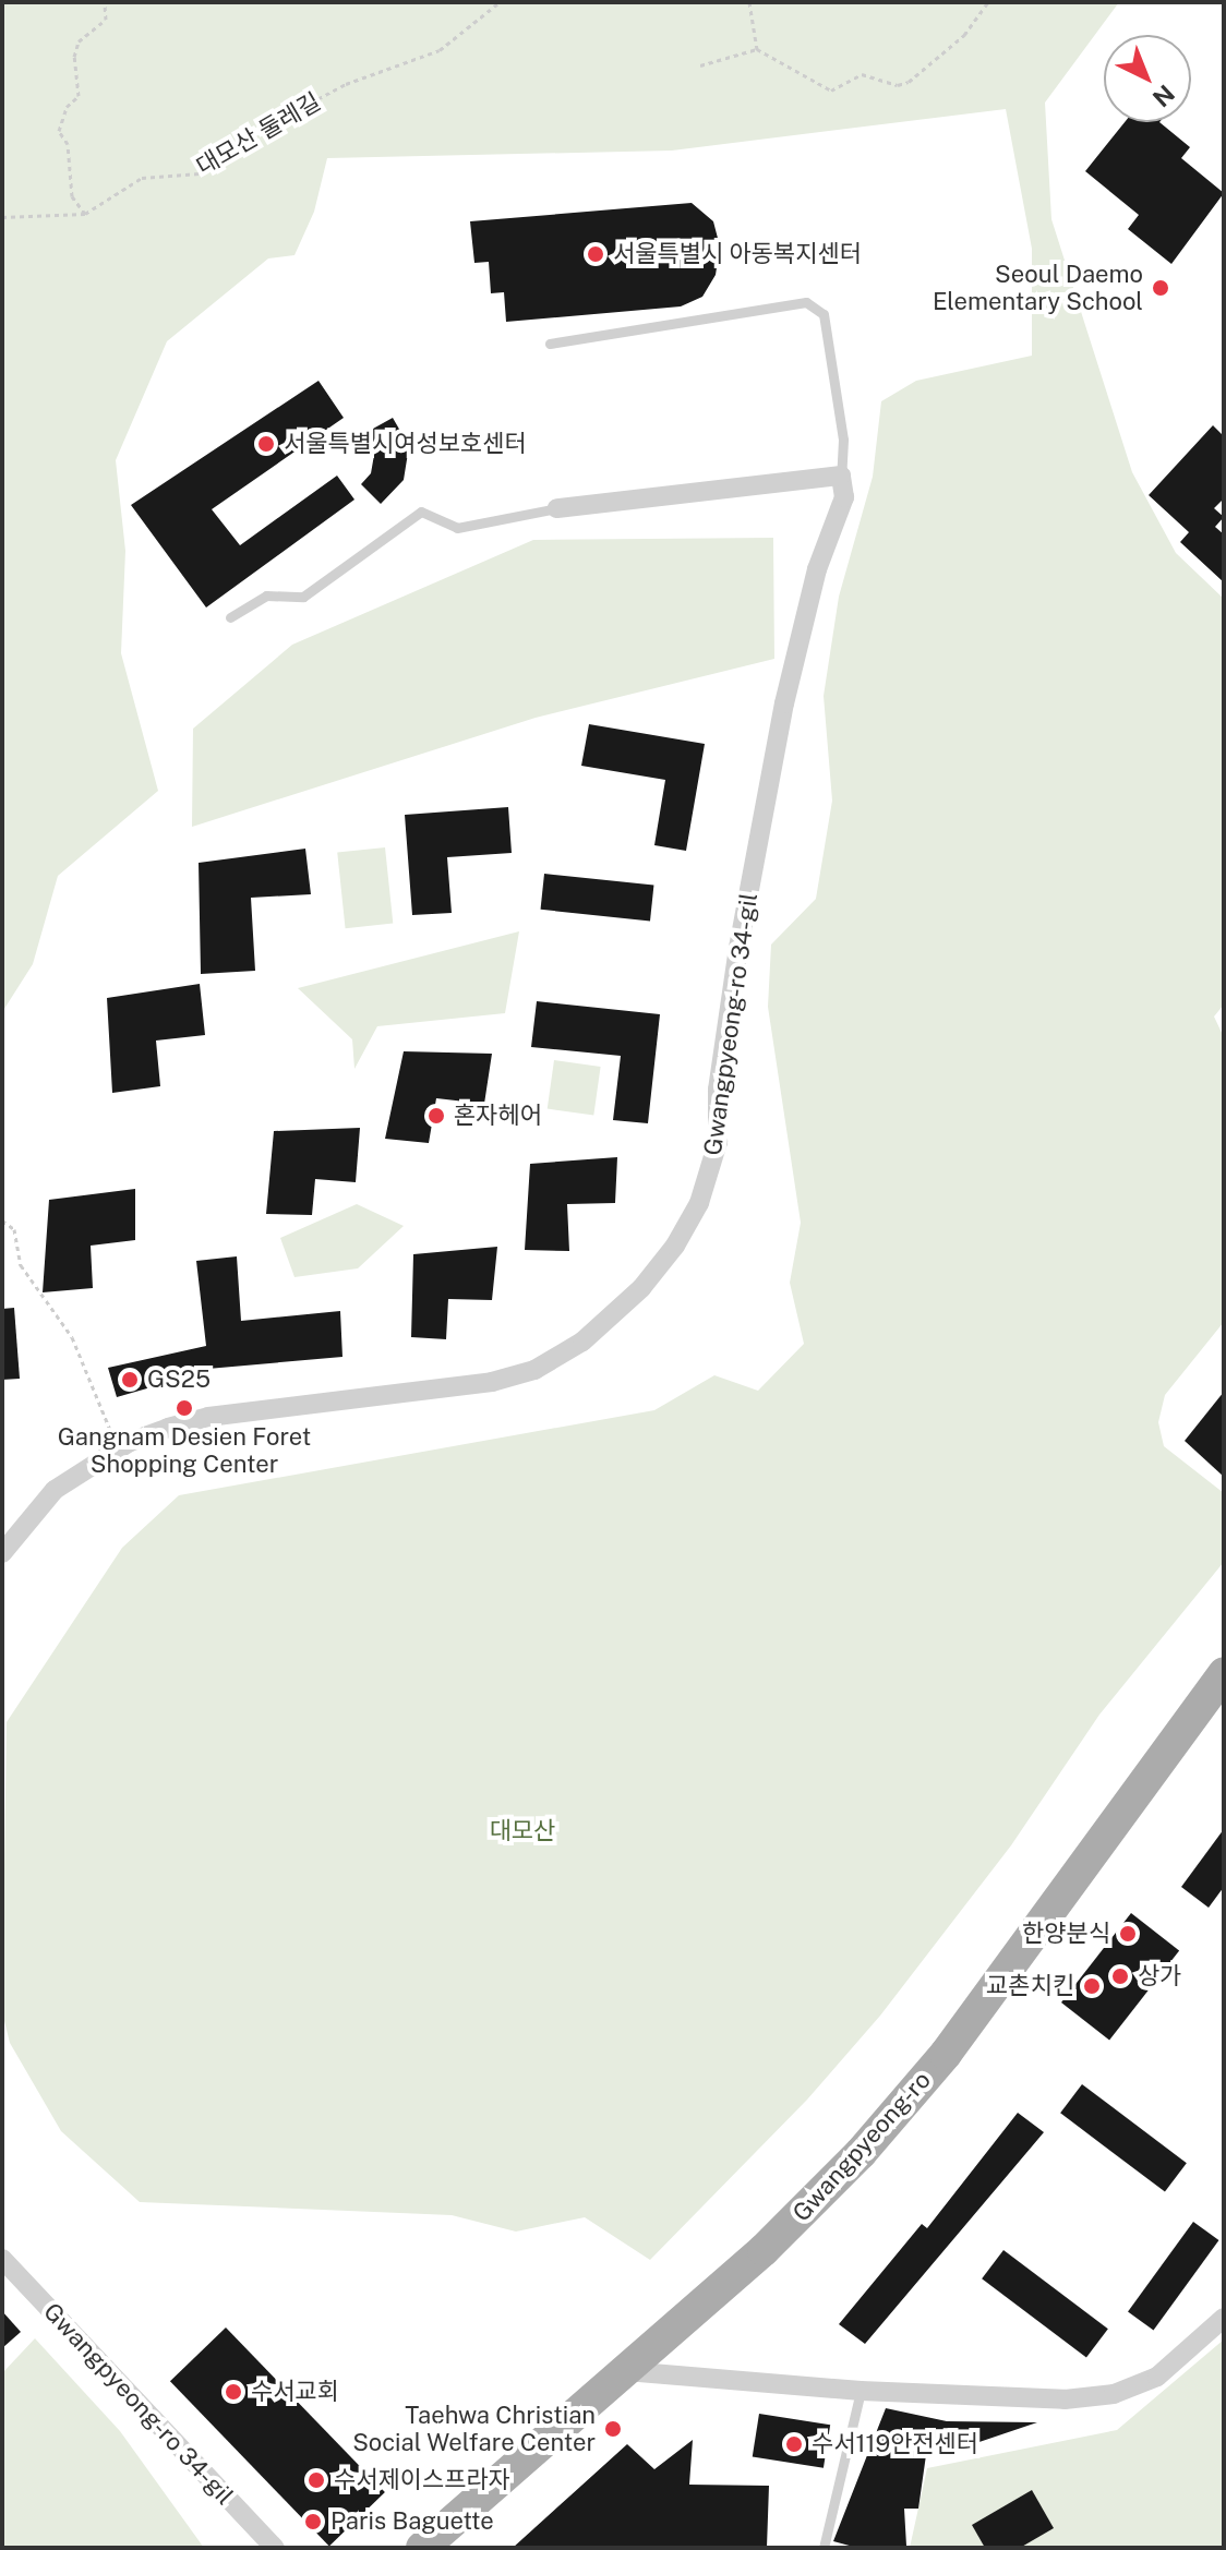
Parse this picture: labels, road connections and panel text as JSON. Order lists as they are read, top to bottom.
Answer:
{
  "streets": {
    "main road": ["Gwangpyeong-ro"],
    "street": ["Gwangpyeong-ro 34-gil"],
    "path": ["대모산 둘레길"]
  },
  "parks": ["대모산"],
  "places": [
    "서울특별시 아동복지센터",
    "Seoul Daemo Elementary School",
    "서울특별시여성보호센터",
    "혼자헤어",
    "GS25",
    "Gangnam Desien Foret Shopping Center",
    "한양분식",
    "상가",
    "교촌치킨",
    "수서교회",
    "Taehwa Christian Social Welfare Center",
    "수서119안전센터",
    "수서제이스프라자",
    "Paris Baguette"
  ],
  "north": "bottom right"
}
